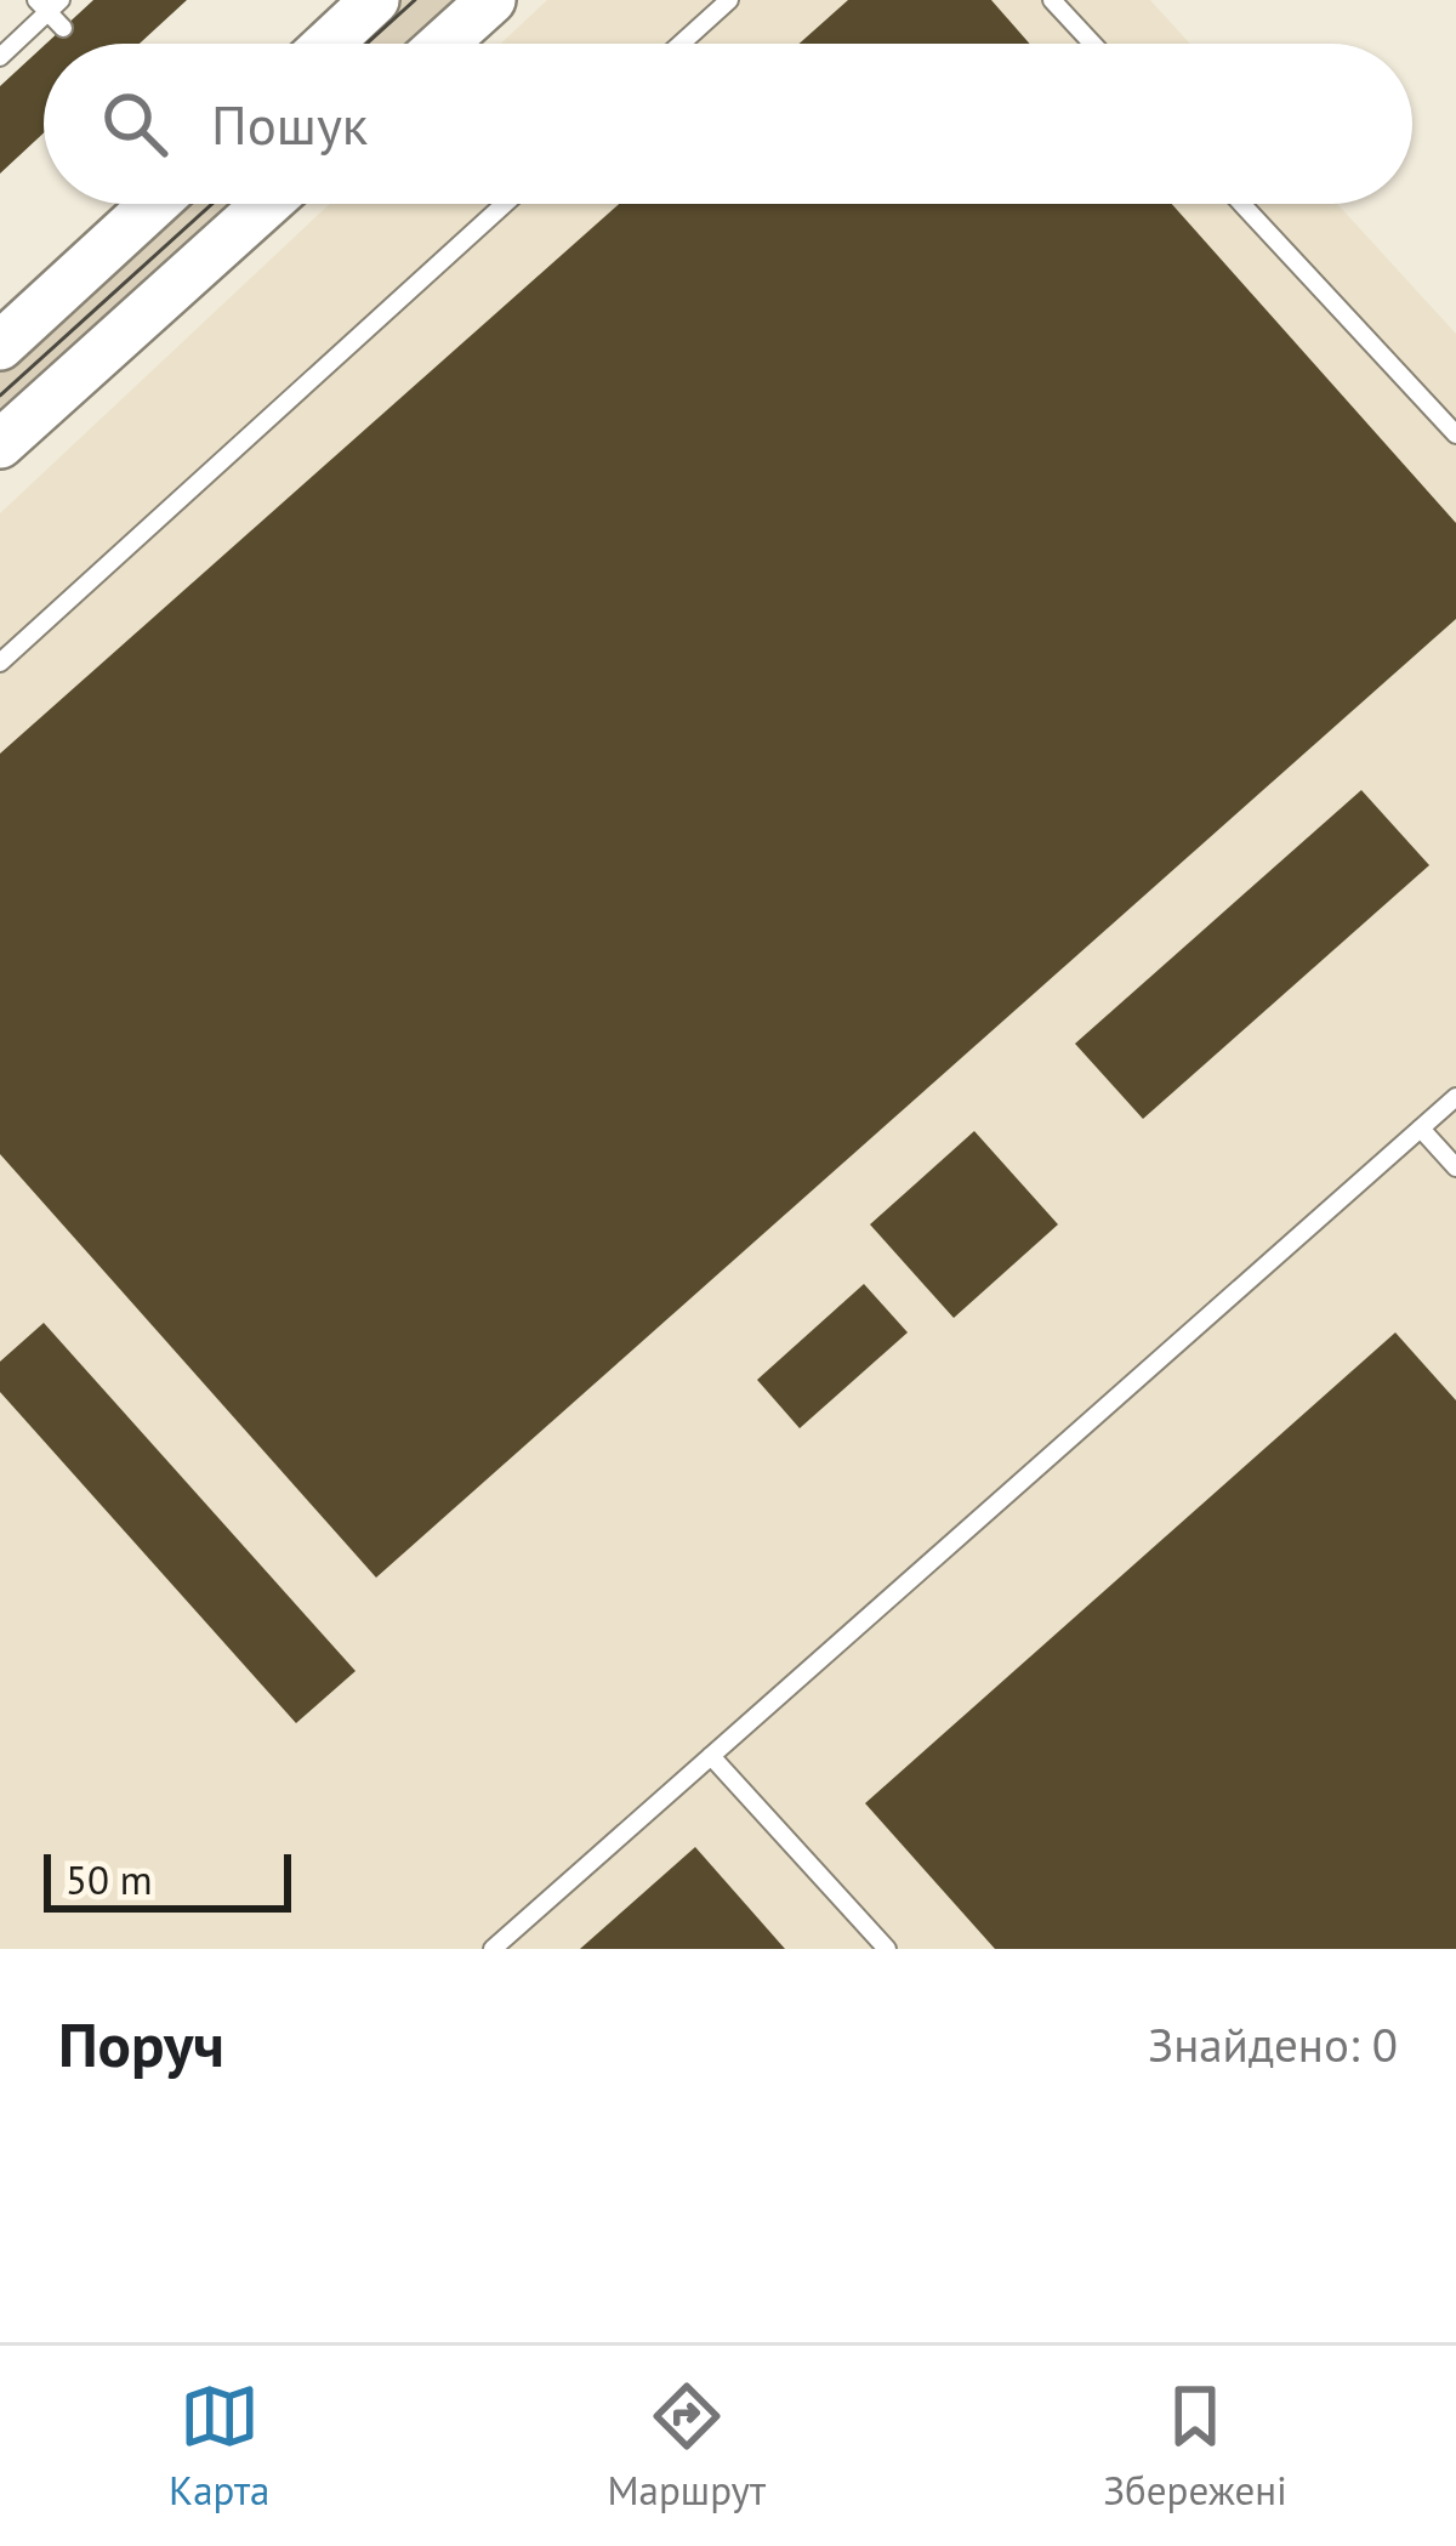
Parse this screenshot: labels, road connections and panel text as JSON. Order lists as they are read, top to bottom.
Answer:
{
  "scale_bar": "50 m",
  "page": {
    "search": "Пошук",
    "scale": "50 m",
    "heading": ["Поруч", "Знайдено: 0"],
    "nav": ["Карта", "Маршрут", "Збережені"]
  }
}
